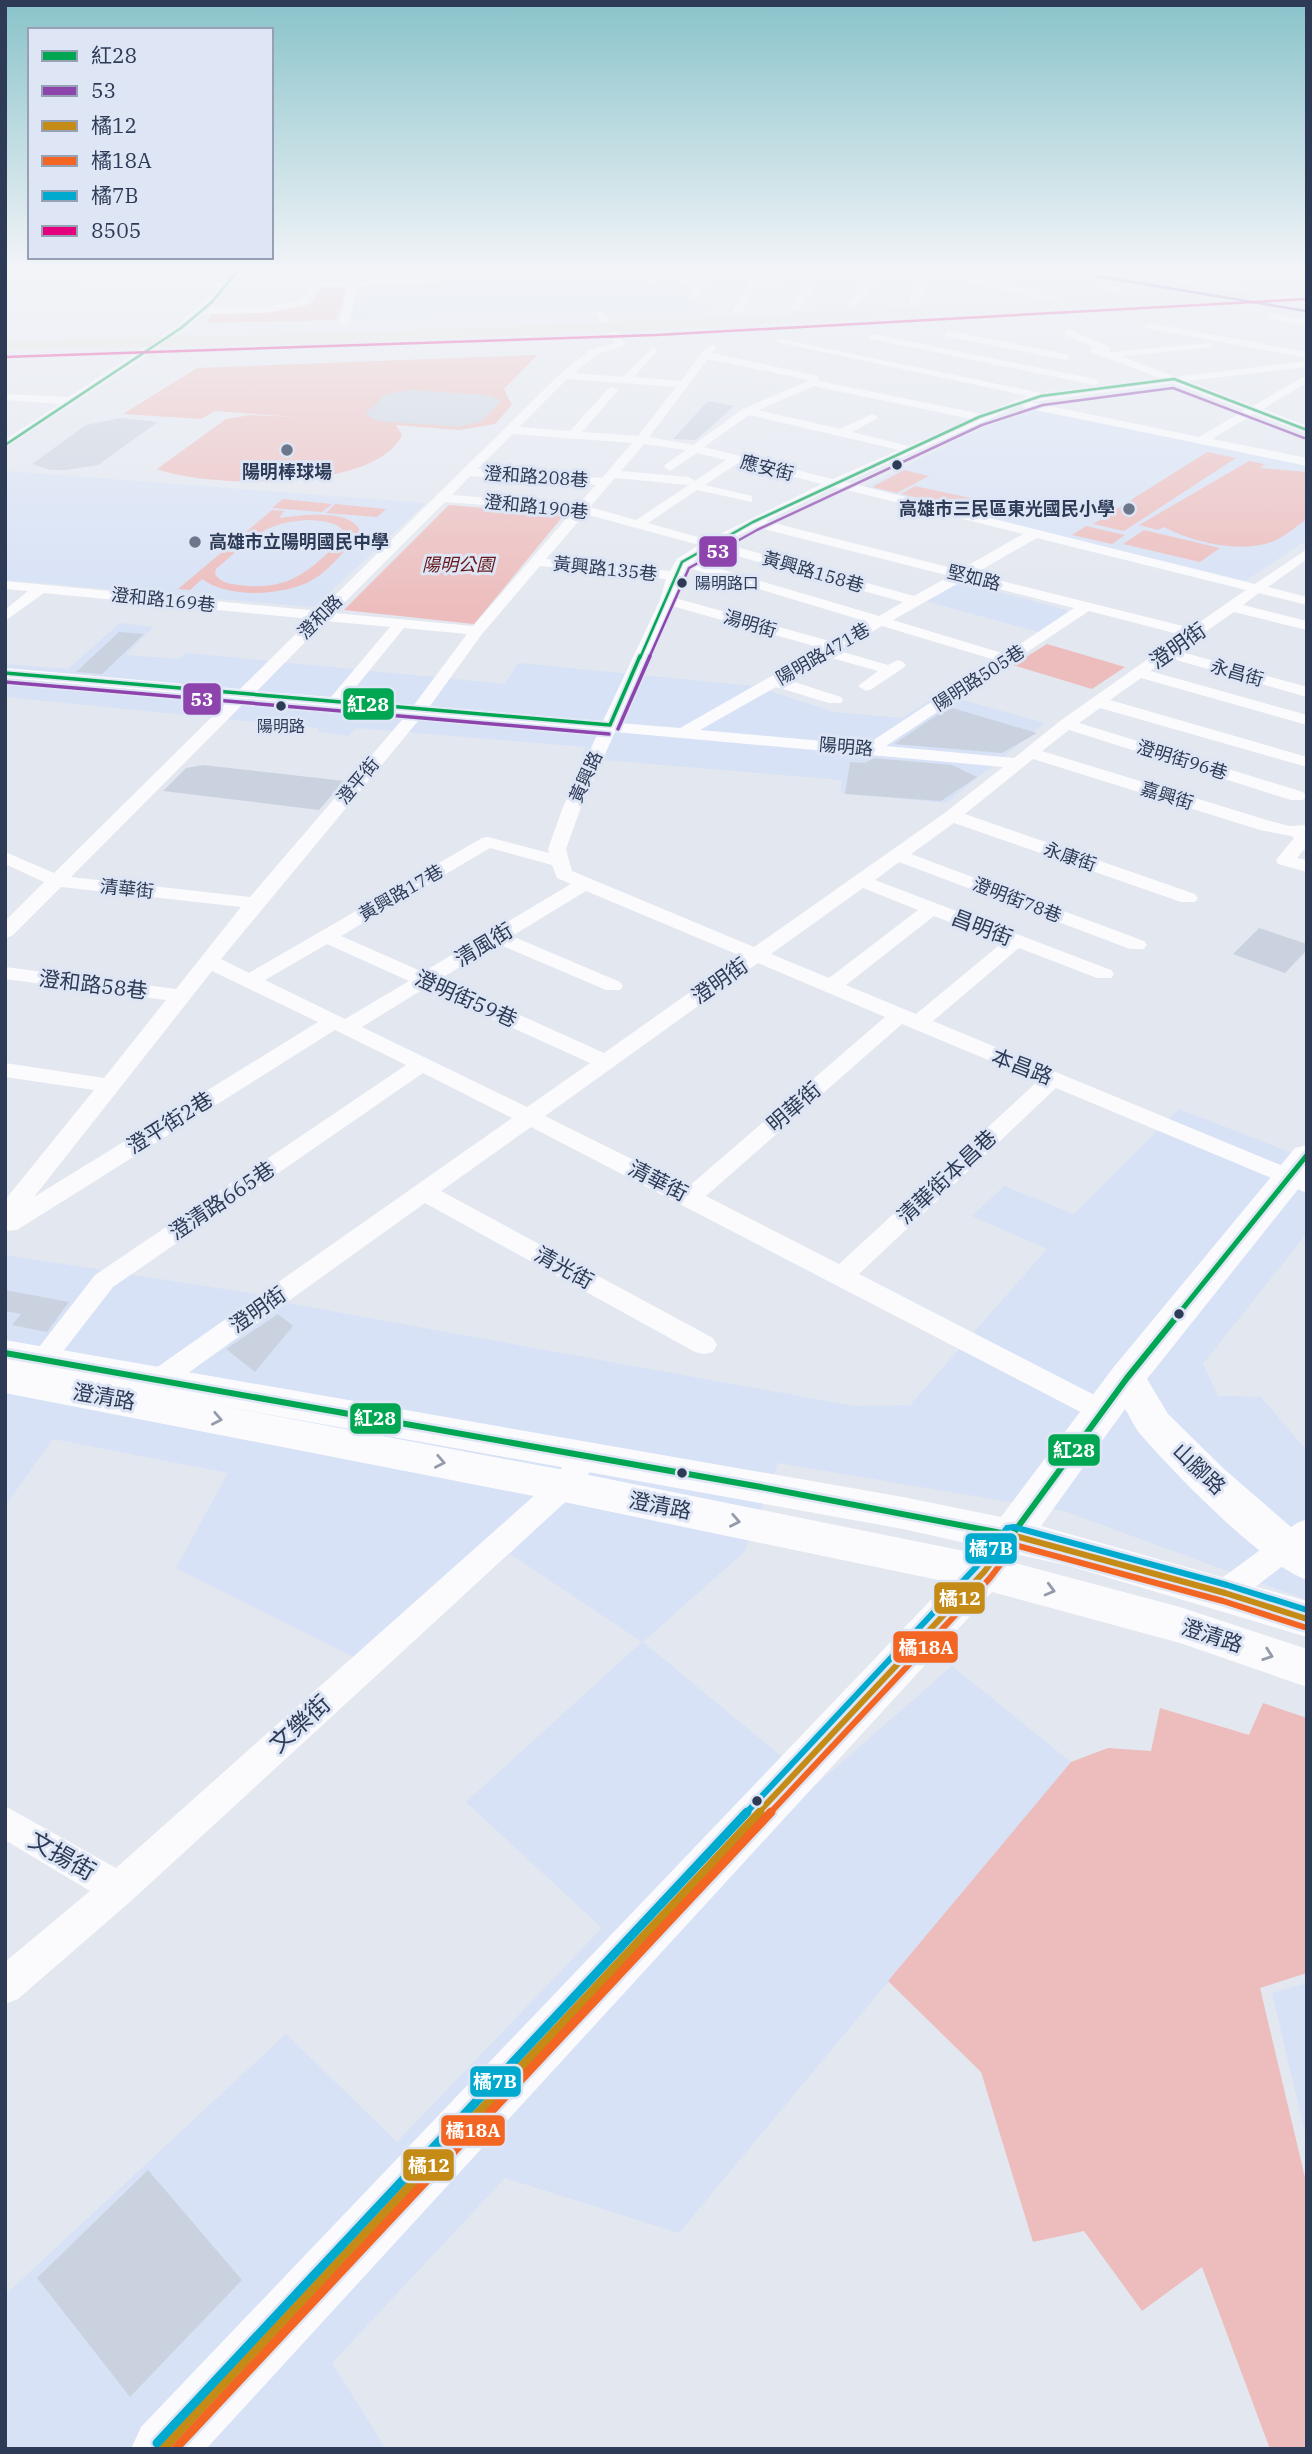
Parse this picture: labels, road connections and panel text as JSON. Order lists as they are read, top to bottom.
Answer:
{
  "streets": {
    "street": [
      "應安街",
      "澄和路208巷",
      "澄和路190巷",
      "黃興路135巷",
      "黃興路158巷",
      "堅如路",
      "澄和路169巷",
      "澄和路",
      "湯明街",
      "澄明街",
      "陽明路471巷",
      "永昌街",
      "陽明路505巷",
      "陽明路",
      "澄明街96巷",
      "黃興路",
      "澄平街",
      "嘉興街",
      "永康街",
      "清華街",
      "黃興路17巷",
      "澄明街78巷",
      "昌明街",
      "清風街",
      "澄和路58巷",
      "澄明街59巷",
      "本昌路",
      "明華街",
      "澄平街2巷",
      "清華街本昌巷",
      "澄清路665巷",
      "清光街",
      "澄清路",
      "山腳路",
      "文樂街",
      "文揚街"
    ]
  },
  "crossings": [
    ["應安街", "澄和路"],
    ["應安街", "澄明街"],
    ["應安街", "陽明路471巷"],
    ["應安街", "澄平街"],
    ["澄和路208巷", "澄和路"],
    ["澄和路208巷", "澄平街"],
    ["澄和路190巷", "黃興路158巷"],
    ["澄和路190巷", "澄和路"],
    ["澄和路190巷", "澄平街"],
    ["黃興路135巷", "黃興路"],
    ["黃興路135巷", "澄平街"],
    ["黃興路158巷", "陽明路471巷"],
    ["堅如路", "澄明街"],
    ["堅如路", "陽明路471巷"],
    ["堅如路", "陽明路505巷"],
    ["澄和路169巷", "澄和路"],
    ["澄和路169巷", "澄平街"],
    ["澄和路", "陽明路"],
    ["澄和路", "清華街"],
    ["湯明街", "陽明路471巷"],
    ["湯明街", "黃興路"],
    ["澄明街", "永昌街"],
    ["澄明街", "陽明路"],
    ["澄明街", "澄明街96巷"],
    ["澄明街", "嘉興街"],
    ["澄明街", "永康街"],
    ["澄明街", "清華街"],
    ["澄明街", "澄明街78巷"],
    ["澄明街", "昌明街"],
    ["澄明街", "澄明街59巷"],
    ["澄明街", "本昌路"],
    ["澄明街", "清光街"],
    ["澄明街", "澄清路"],
    ["陽明路471巷", "陽明路"],
    ["陽明路505巷", "陽明路"],
    ["陽明路", "黃興路"],
    ["陽明路", "澄平街"],
    ["陽明路", "嘉興街"],
    ["黃興路", "黃興路17巷"],
    ["澄平街", "清華街"],
    ["澄平街", "澄和路58巷"],
    ["清華街", "黃興路17巷"],
    ["清華街", "清風街"],
    ["清華街", "明華街"],
    ["清華街", "澄平街2巷"],
    ["清華街", "清華街本昌巷"],
    ["清華街", "澄清路665巷"],
    ["黃興路17巷", "澄明街59巷"],
    ["昌明街", "明華街"],
    ["清風街", "澄明街59巷"],
    ["清風街", "澄平街2巷"],
    ["本昌路", "明華街"],
    ["本昌路", "清華街本昌巷"],
    ["澄清路665巷", "澄清路"],
    ["澄清路", "山腳路"],
    ["澄清路", "文樂街"],
    ["文樂街", "文揚街"]
  ],
  "parks": ["陽明公園"],
  "places": [
    "陽明棒球場",
    "高雄市三民區東光國民小學",
    "高雄市立陽明國民中學",
    "陽明路口",
    "陽明路"
  ],
  "lines": [
    "transit line 紅28",
    "transit line 53",
    "transit line 橘7B",
    "transit line 橘12",
    "transit line 橘18A"
  ],
  "legend": [
    "紅28",
    "53",
    "橘12",
    "橘18A",
    "橘7B",
    "8505"
  ]
}
